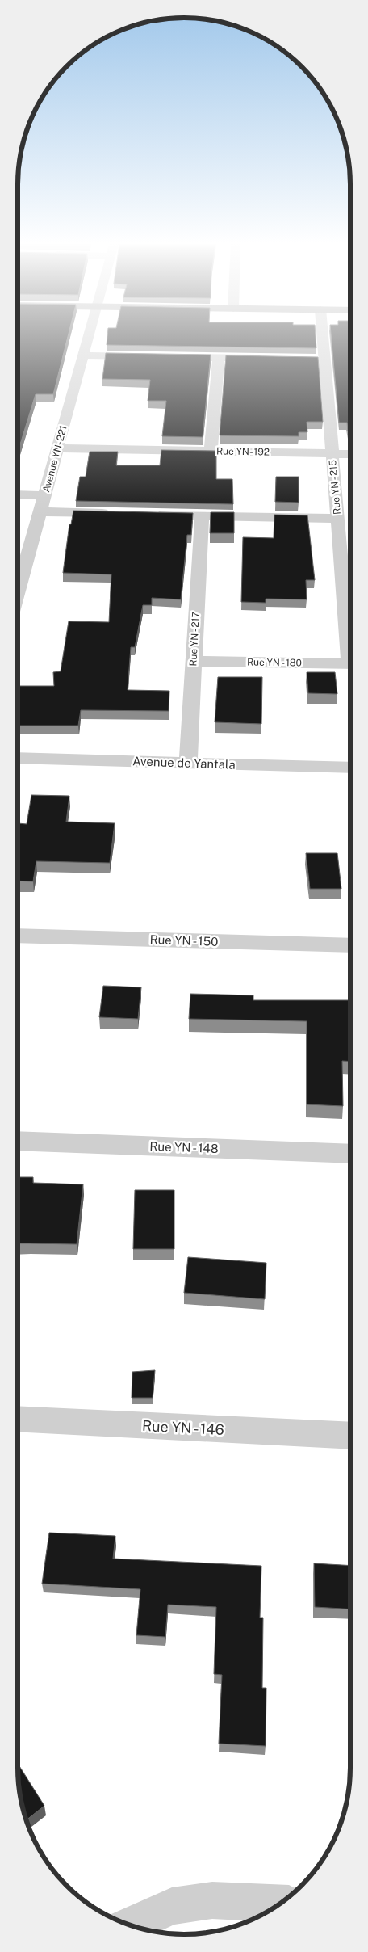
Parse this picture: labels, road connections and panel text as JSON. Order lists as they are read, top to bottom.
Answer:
{
  "streets": {
    "street": [
      "Rue YN- 192",
      "Avenue YN- 221",
      "Rue YN - 215",
      "Rue YN - 217",
      "Rue YN - 180",
      "Avenue de Yantala",
      "Rue YN - 150",
      "Rue YN - 148",
      "Rue YN - 146"
    ]
  },
  "crossings": [
    ["Rue YN- 192", "Avenue YN- 221"],
    ["Rue YN- 192", "Rue YN - 215"],
    ["Rue YN - 217", "Rue YN - 180"],
    ["Rue YN - 217", "Avenue de Yantala"]
  ]
}
